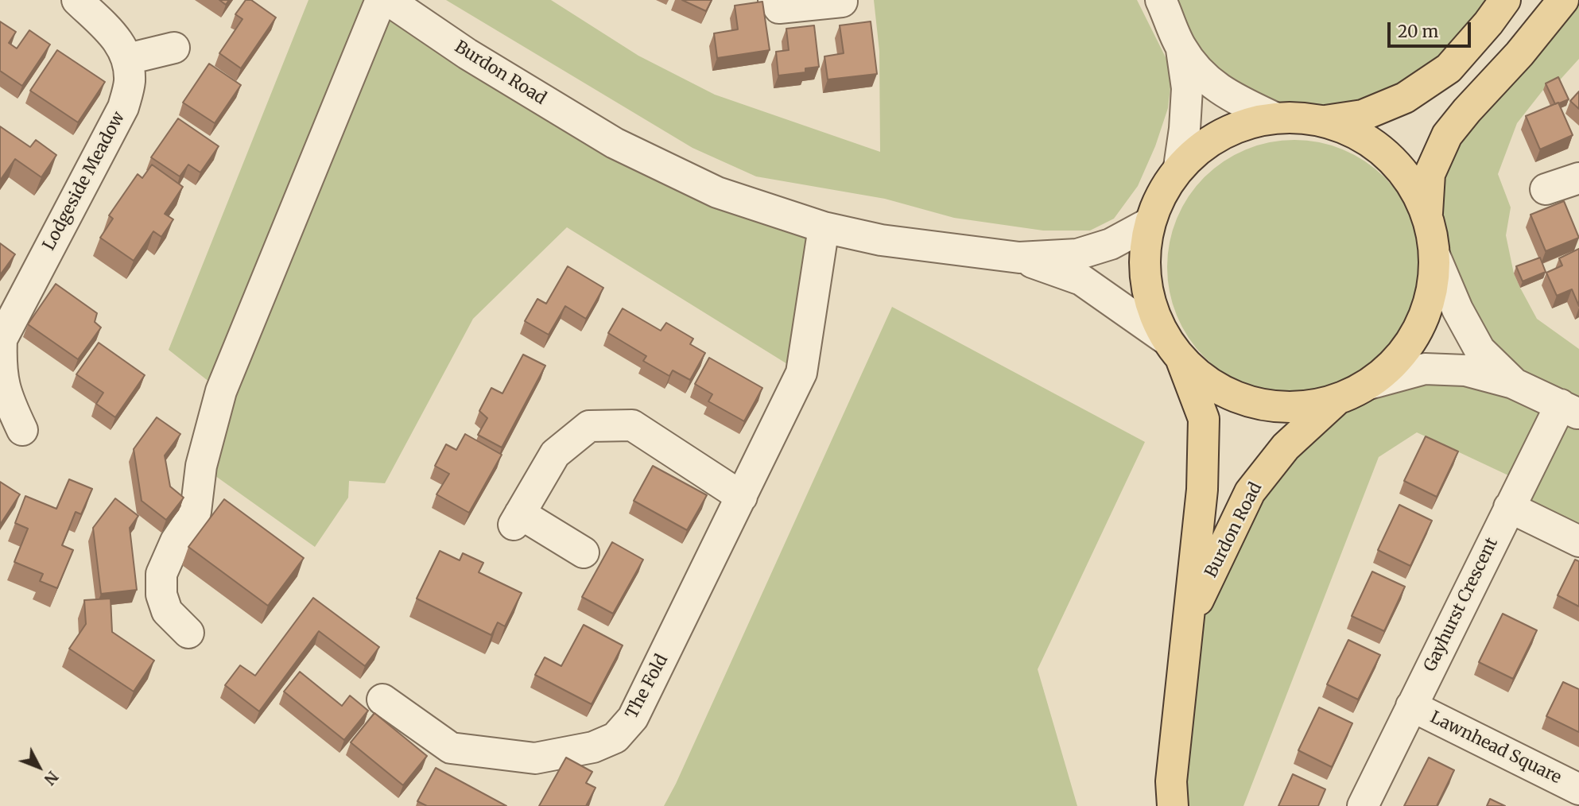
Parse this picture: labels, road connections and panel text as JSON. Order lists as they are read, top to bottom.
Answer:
{
  "streets": {
    "main road": ["Burdon Road"],
    "street": [
      "Lodgeside Meadow",
      "Gayhurst Crescent",
      "The Fold",
      "Lawnhead Square"
    ]
  },
  "crossings": [
    ["Burdon Road", "The Fold"],
    ["Gayhurst Crescent", "Lawnhead Square"]
  ],
  "scale_bar": "20 m",
  "north": "bottom right"
}
